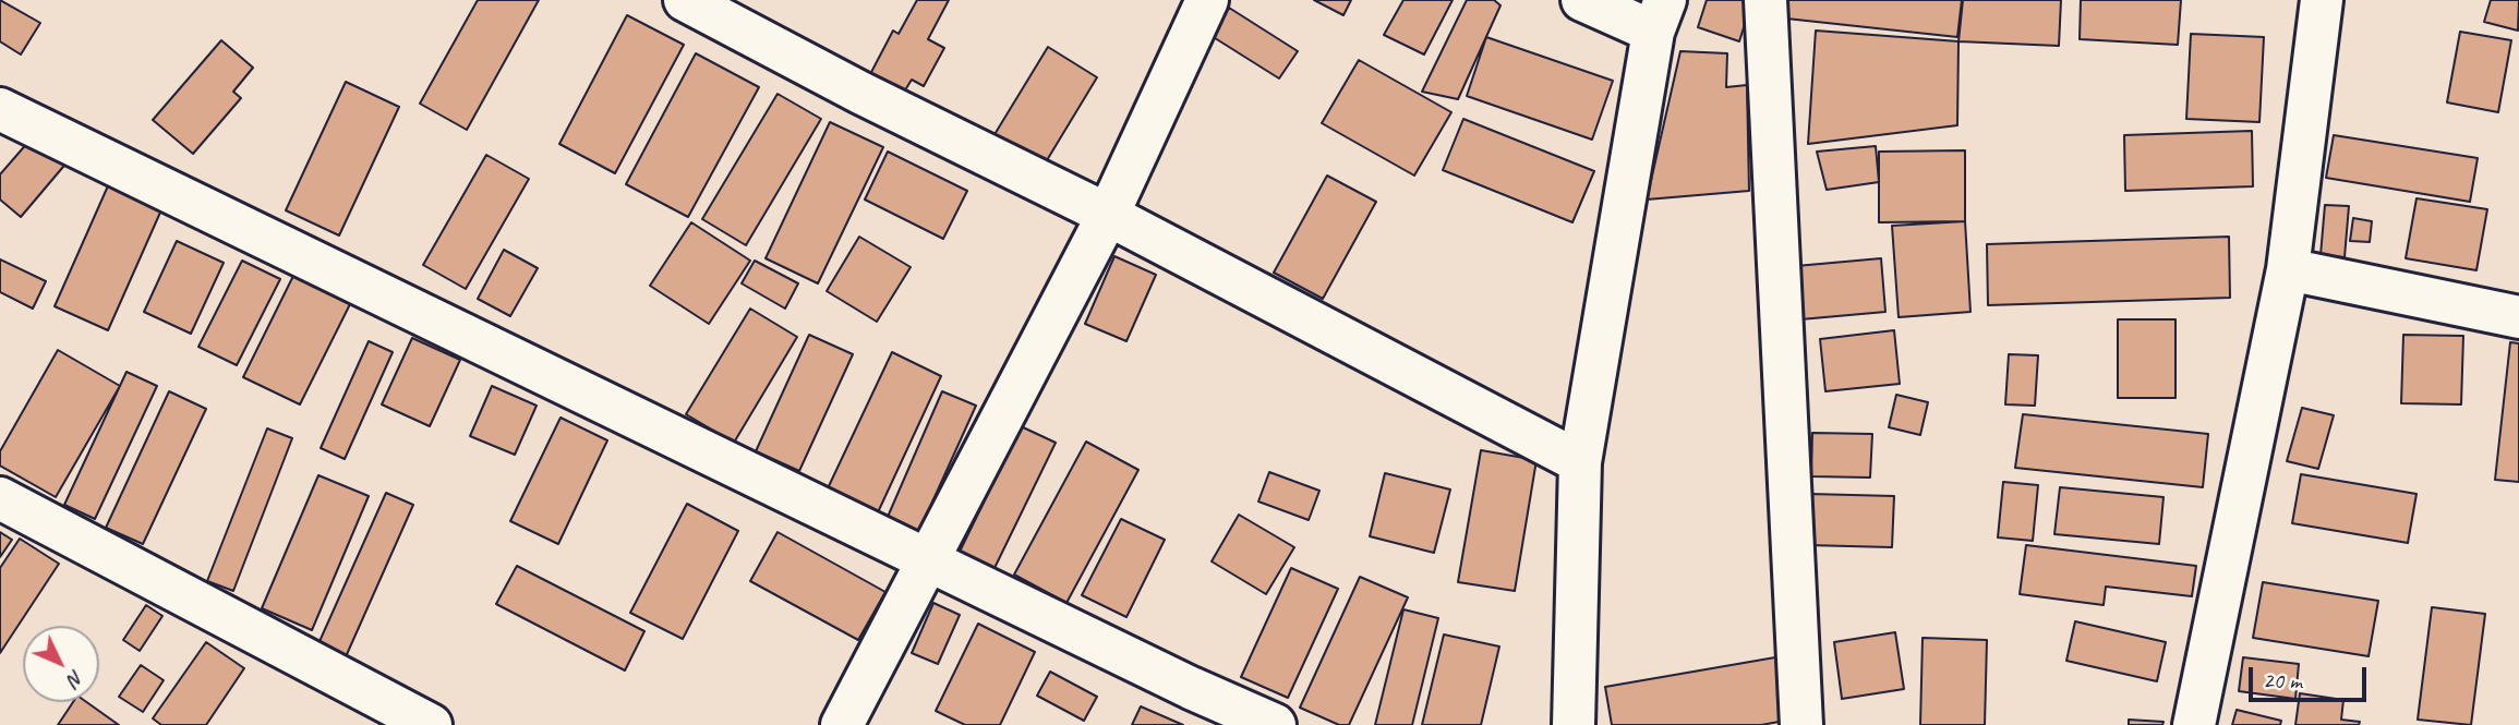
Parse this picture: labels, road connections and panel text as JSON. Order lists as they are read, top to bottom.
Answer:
{
  "scale_bar": "20 m",
  "north": "bottom right"
}
